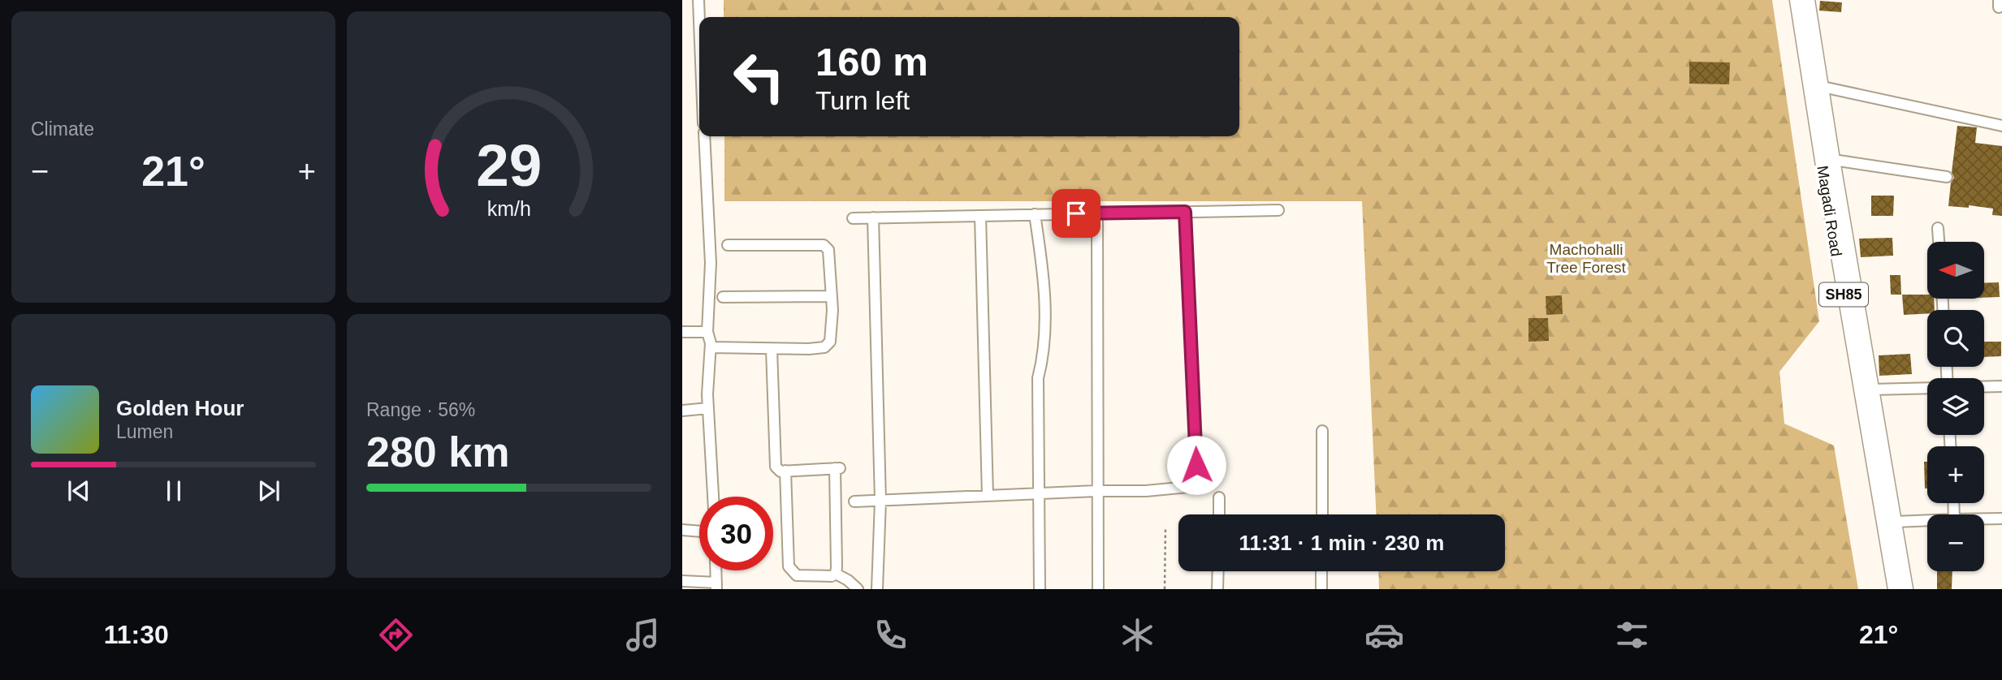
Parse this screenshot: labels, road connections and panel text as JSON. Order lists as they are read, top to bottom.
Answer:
{
  "streets": {
    "main road": ["Magadi Road", "SH85"]
  },
  "parks": ["Machohalli Tree Forest"],
  "north": "left",
  "page": {
    "tile": [
      "Climate",
      ["Range · 56%", "280 km"]
    ],
    "turn": ["160 m", "Turn left"],
    "heat": ["−", "21°", "+"],
    "map_buttons": ["+", "−"],
    "song": ["Golden Hour", "Lumen"],
    "limit": "30",
    "trip": "11:31 · 1 min · 230 m",
    "tabs": ["11:30", "21°"],
    "gauge": ["29", "km/h"]
  }
}
